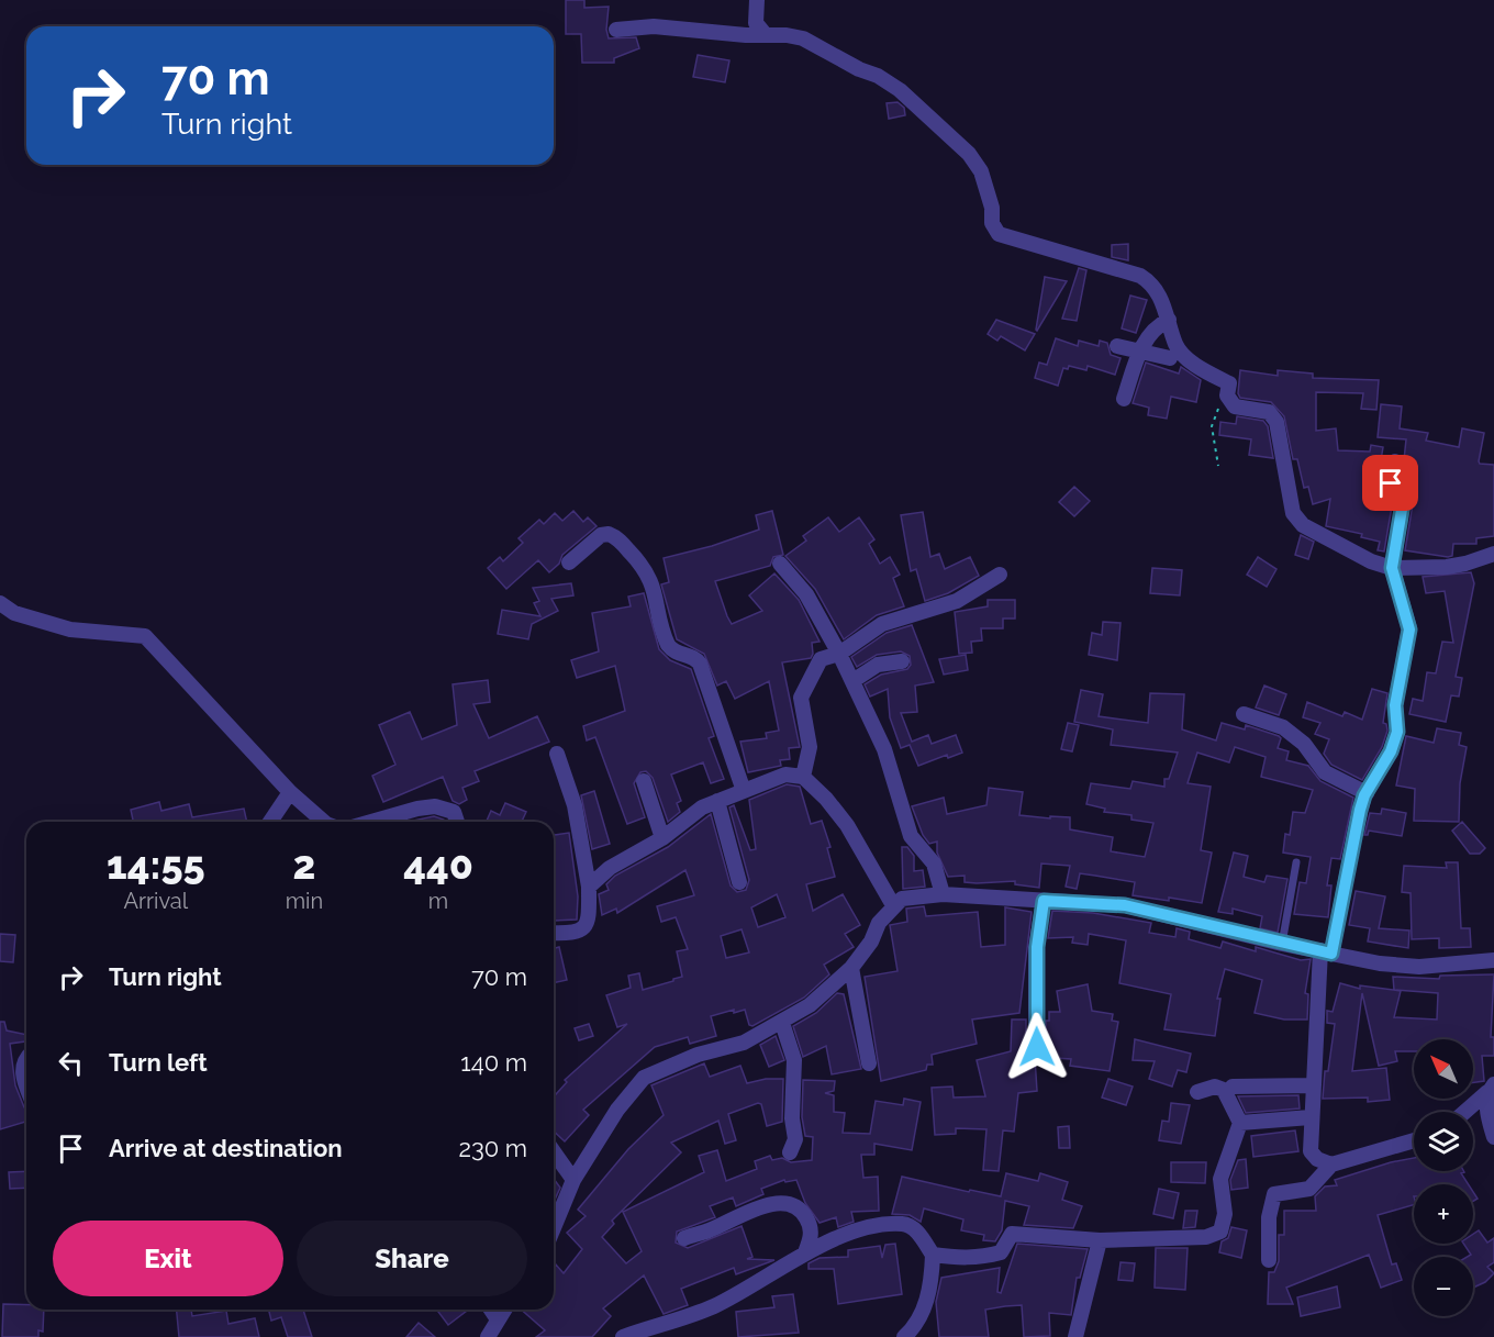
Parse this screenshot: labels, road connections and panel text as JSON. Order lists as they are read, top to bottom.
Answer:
{
  "north": "top left",
  "page": {
    "turn": ["70 m", "Turn right"],
    "eta": [
      "14:55",
      "Arrival",
      "2",
      "min",
      "440",
      "m"
    ],
    "list": [
      {
        "name": "Turn right",
        "value": "70 m"
      },
      {
        "name": "Turn left",
        "value": "140 m"
      },
      {
        "name": "Arrive at destination",
        "value": "230 m"
      }
    ],
    "map_buttons": ["+", "−"],
    "buttons": ["Exit", "Share"]
  }
}
